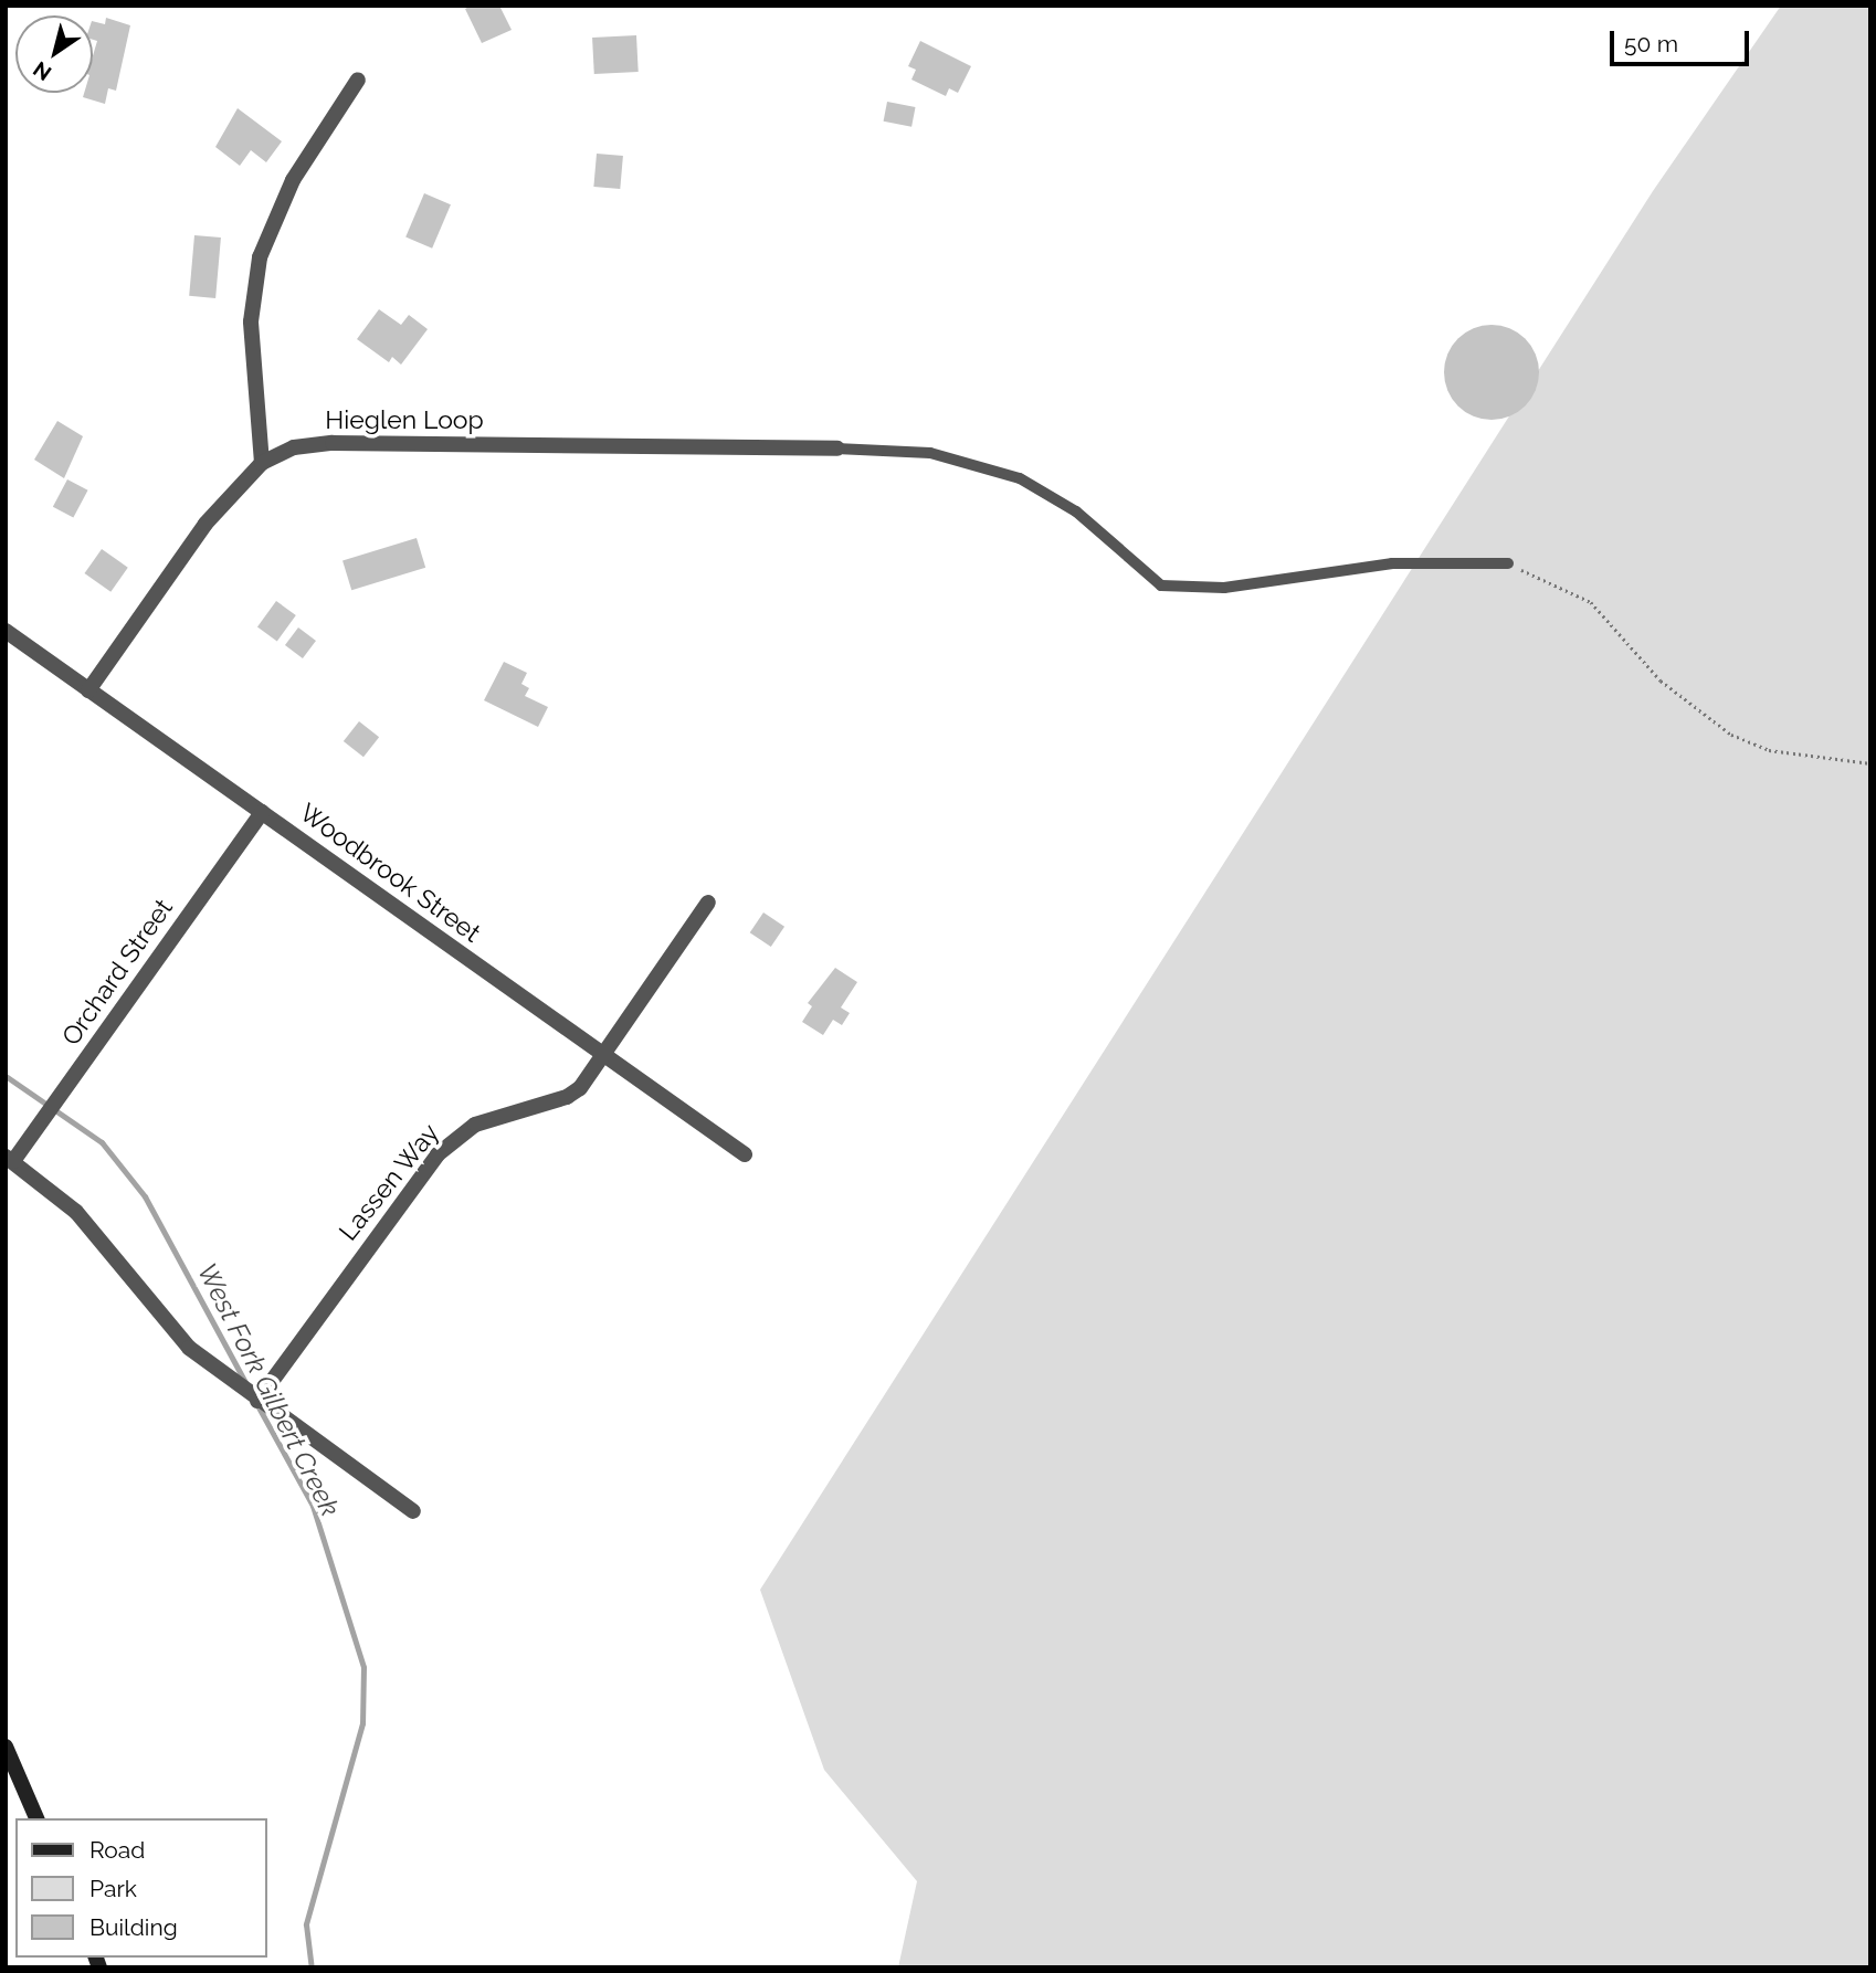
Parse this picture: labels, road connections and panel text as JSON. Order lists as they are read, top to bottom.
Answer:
{
  "streets": {
    "street": [
      "Hieglen Loop",
      "Woodbrook Street",
      "Orchard Street",
      "Lassen Way"
    ]
  },
  "crossings": [
    ["Hieglen Loop", "Woodbrook Street"],
    ["Woodbrook Street", "Orchard Street"],
    ["Woodbrook Street", "Lassen Way"]
  ],
  "water": ["West Fork Gilbert Creek"],
  "legend": ["Road", "Park", "Building"],
  "scale_bar": "50 m",
  "north": "bottom left"
}
